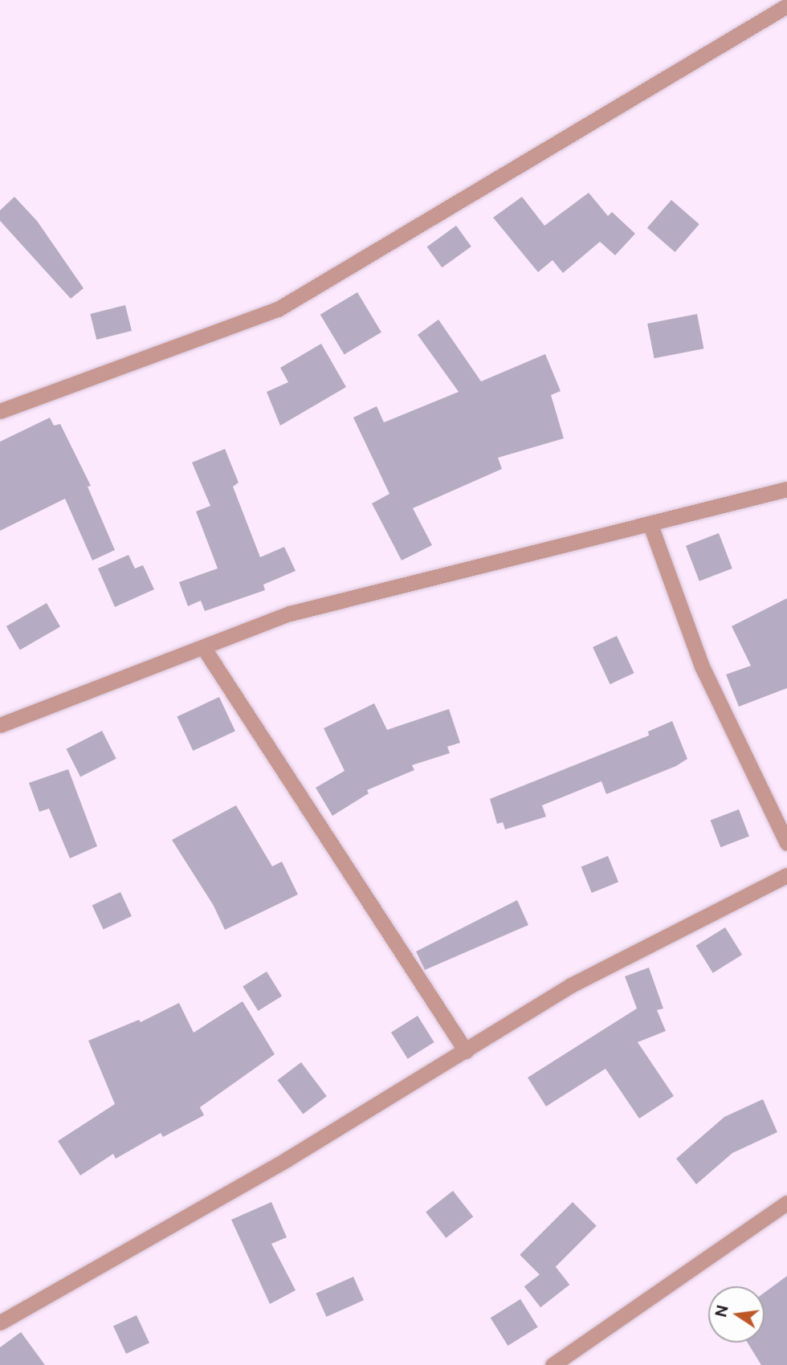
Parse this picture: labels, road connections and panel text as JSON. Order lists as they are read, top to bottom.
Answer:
{
  "north": "left"
}
